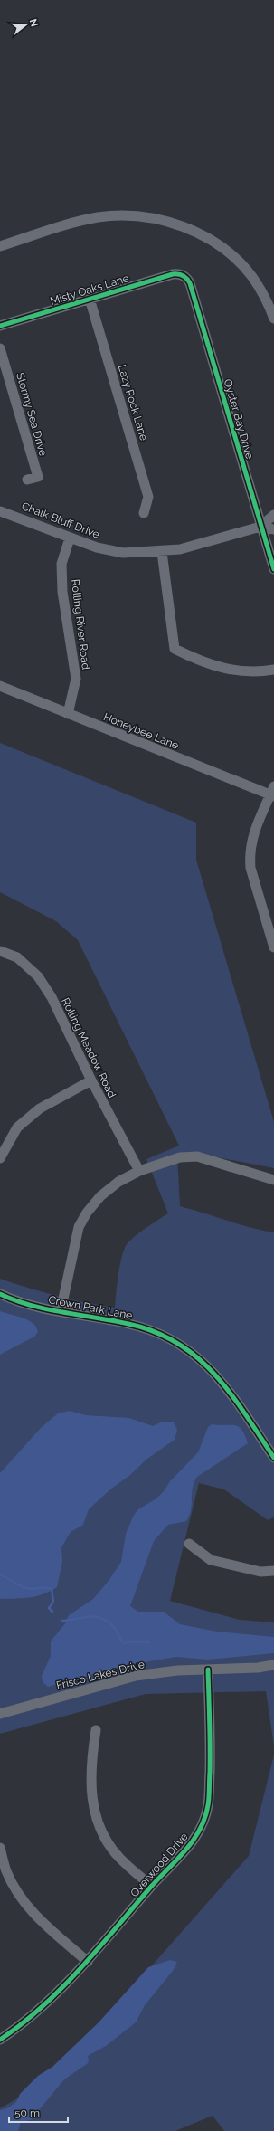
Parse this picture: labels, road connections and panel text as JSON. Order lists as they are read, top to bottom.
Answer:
{
  "streets": {
    "street": [
      "Misty Oaks Lane",
      "Lazy Rock Lane",
      "Stormy Sea Drive",
      "Oyster Bay Drive",
      "Chalk Bluff Drive",
      "Rolling River Road",
      "Honeybee Lane",
      "Rolling Meadow Road",
      "Crown Park Lane",
      "Frisco Lakes Drive",
      "Overwood Drive"
    ]
  },
  "crossings": [
    ["Misty Oaks Lane", "Lazy Rock Lane"],
    ["Misty Oaks Lane", "Oyster Bay Drive"],
    ["Oyster Bay Drive", "Chalk Bluff Drive"],
    ["Chalk Bluff Drive", "Rolling River Road"],
    ["Rolling River Road", "Honeybee Lane"],
    ["Frisco Lakes Drive", "Overwood Drive"]
  ],
  "scale_bar": "50 m",
  "north": "right"
}
